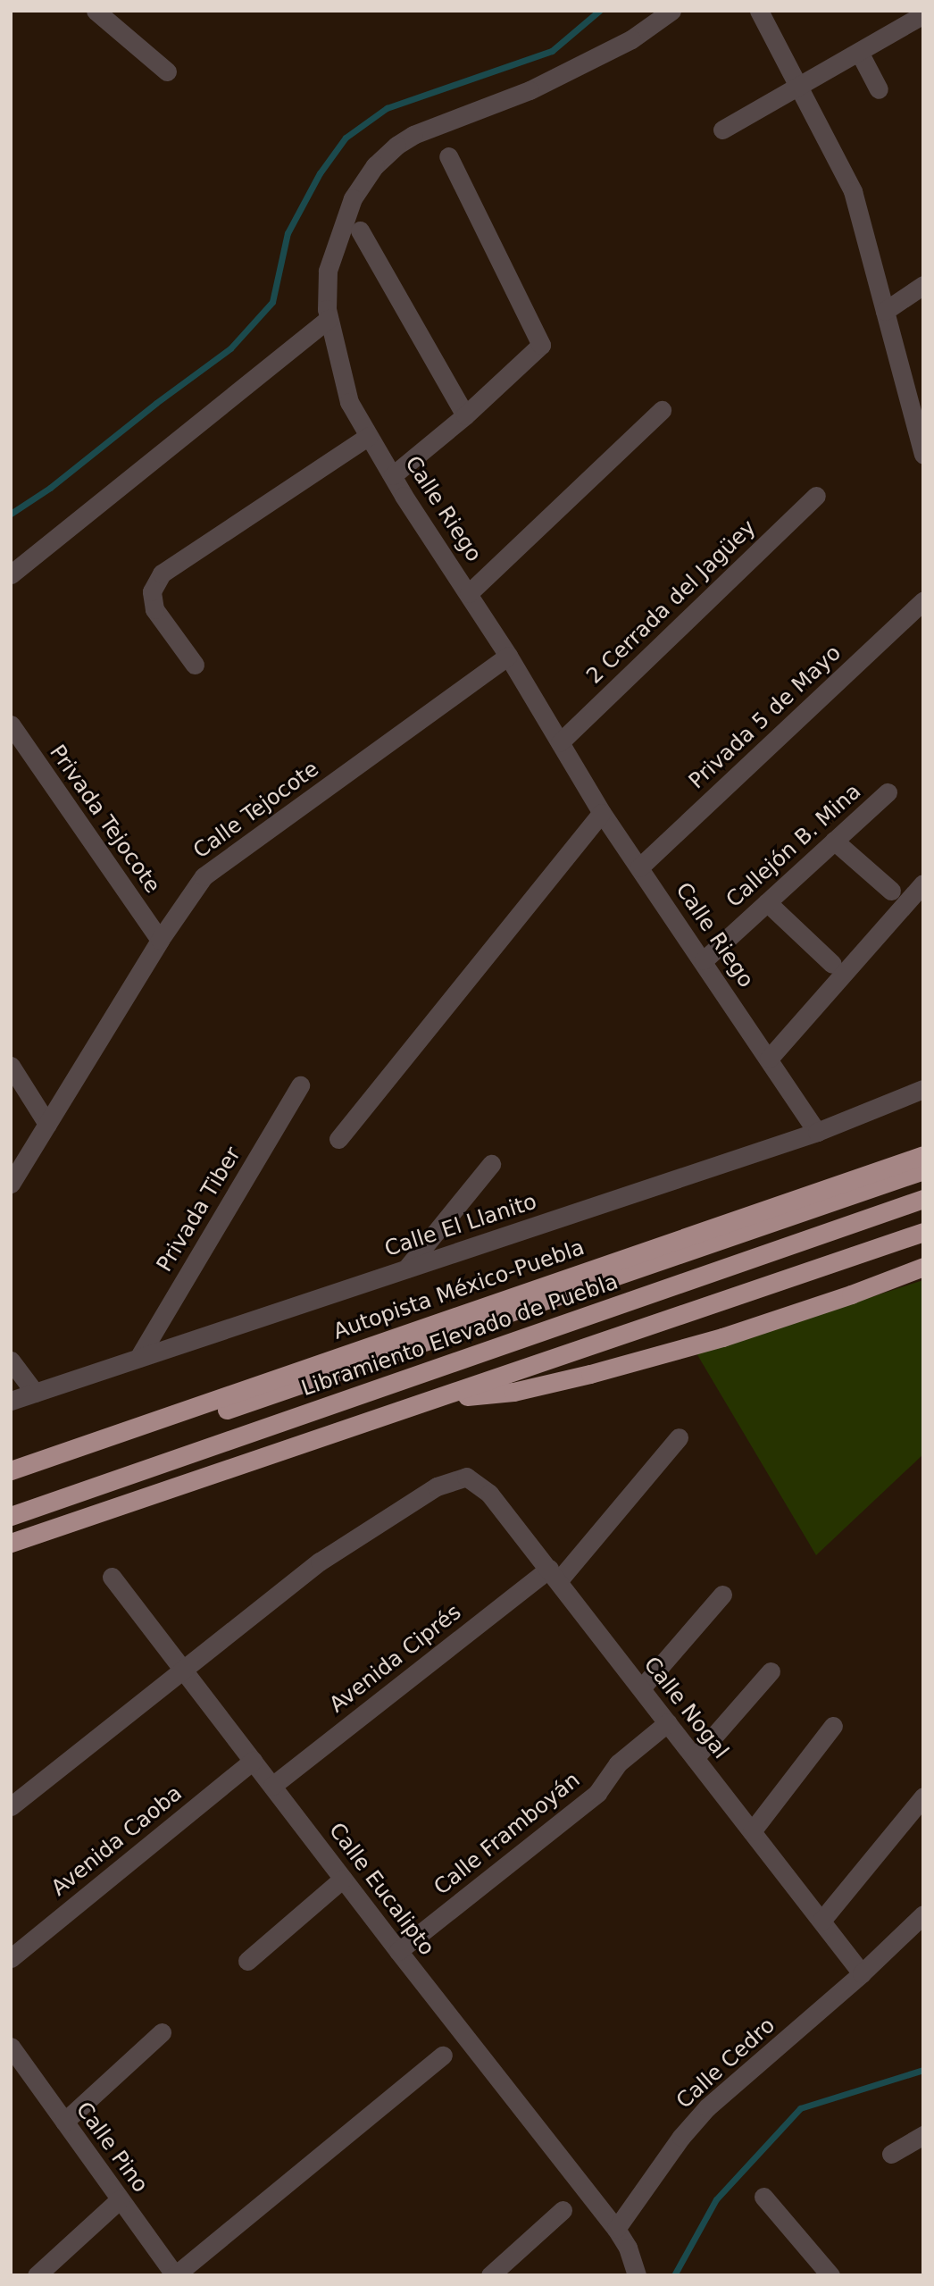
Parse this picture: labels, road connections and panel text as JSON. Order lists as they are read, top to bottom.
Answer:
{
  "streets": {
    "highway": ["Autopista México-Puebla", "Libramiento Elevado de Puebla"],
    "street": [
      "Calle Riego",
      "2 Cerrada del Jagüey",
      "Privada 5 de Mayo",
      "Calle Tejocote",
      "Privada Tejocote",
      "Callejón B. Mina",
      "Privada Tiber",
      "Calle El Llanito",
      "Avenida Ciprés",
      "Calle Nogal",
      "Calle Framboyán",
      "Avenida Caoba",
      "Calle Eucalipto",
      "Calle Cedro",
      "Calle Pino"
    ]
  },
  "crossings": [
    ["Calle Riego", "2 Cerrada del Jagüey"],
    ["Calle Riego", "Privada 5 de Mayo"],
    ["Calle Riego", "Calle Tejocote"],
    ["Calle Riego", "Callejón B. Mina"],
    ["Calle Riego", "Calle El Llanito"],
    ["Calle Tejocote", "Privada Tejocote"],
    ["Privada Tiber", "Calle El Llanito"],
    ["Avenida Ciprés", "Calle Nogal"],
    ["Avenida Ciprés", "Calle Eucalipto"],
    ["Calle Nogal", "Calle Framboyán"],
    ["Calle Nogal", "Calle Eucalipto"],
    ["Calle Nogal", "Calle Cedro"],
    ["Calle Framboyán", "Calle Eucalipto"],
    ["Avenida Caoba", "Calle Eucalipto"],
    ["Calle Eucalipto", "Calle Cedro"]
  ]
}
